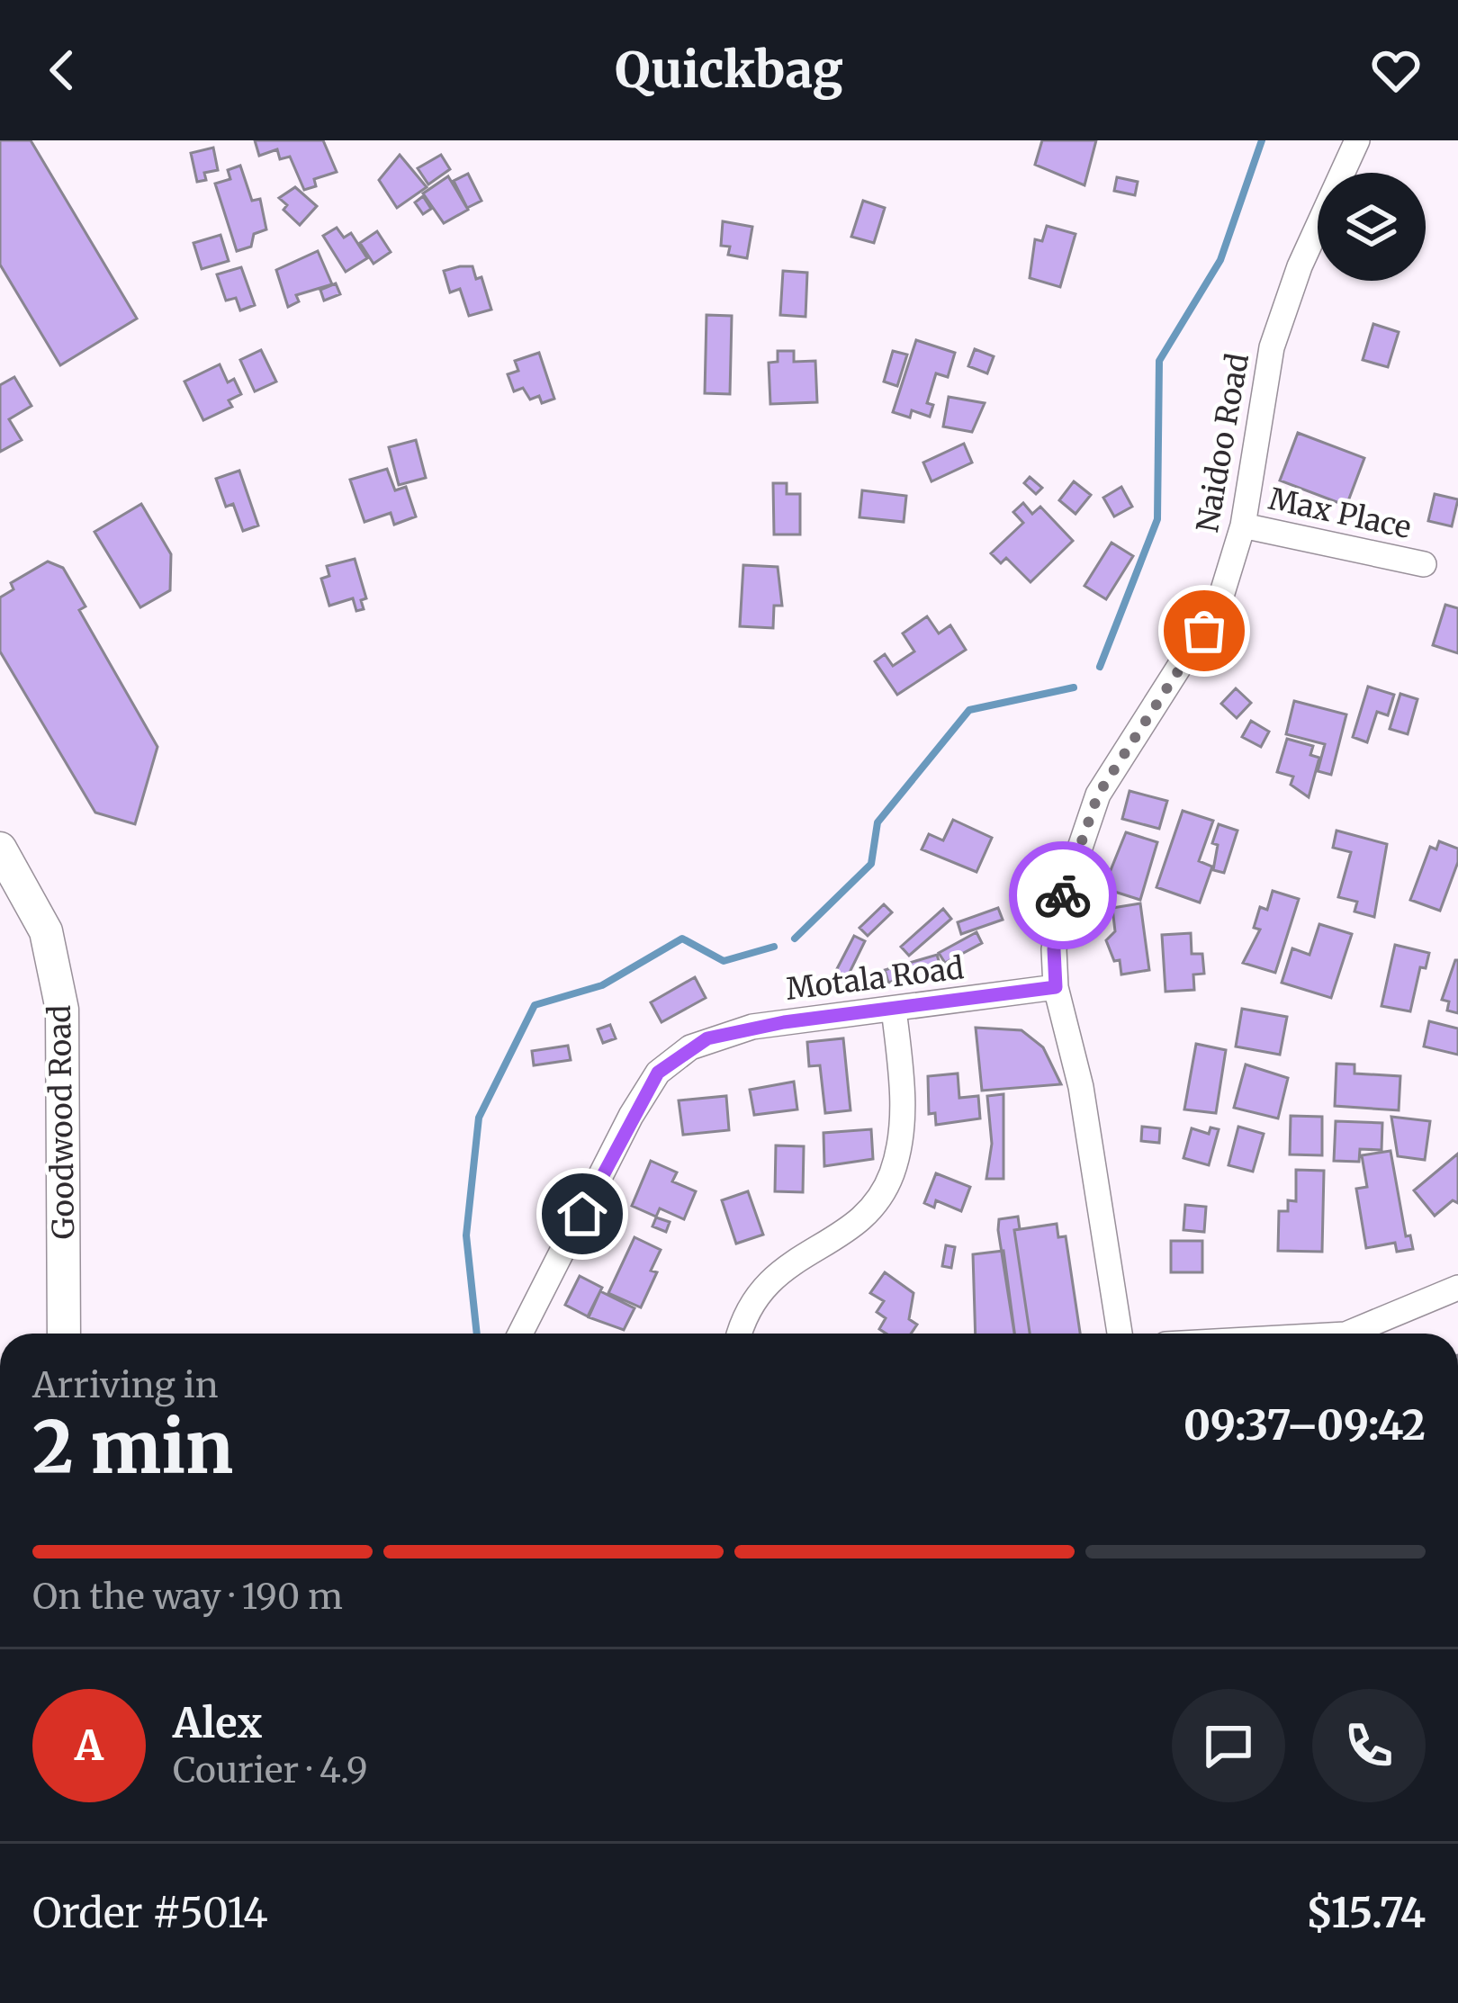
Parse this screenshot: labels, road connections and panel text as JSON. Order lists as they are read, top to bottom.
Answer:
{
  "streets": {
    "street": [
      "Naidoo Road",
      "Max Place",
      "Motala Road",
      "Goodwood Road"
    ]
  },
  "crossings": [
    ["Naidoo Road", "Max Place"],
    ["Naidoo Road", "Motala Road"]
  ],
  "page": {
    "header": "Quickbag",
    "heading": ["2 min", "Arriving in", "09:37–09:42"],
    "panel": [
      "Alex",
      "Courier · 4.9",
      "Order #5014",
      "$15.74"
    ],
    "bar": "On the way · 190 m",
    "round": "A"
  }
}
